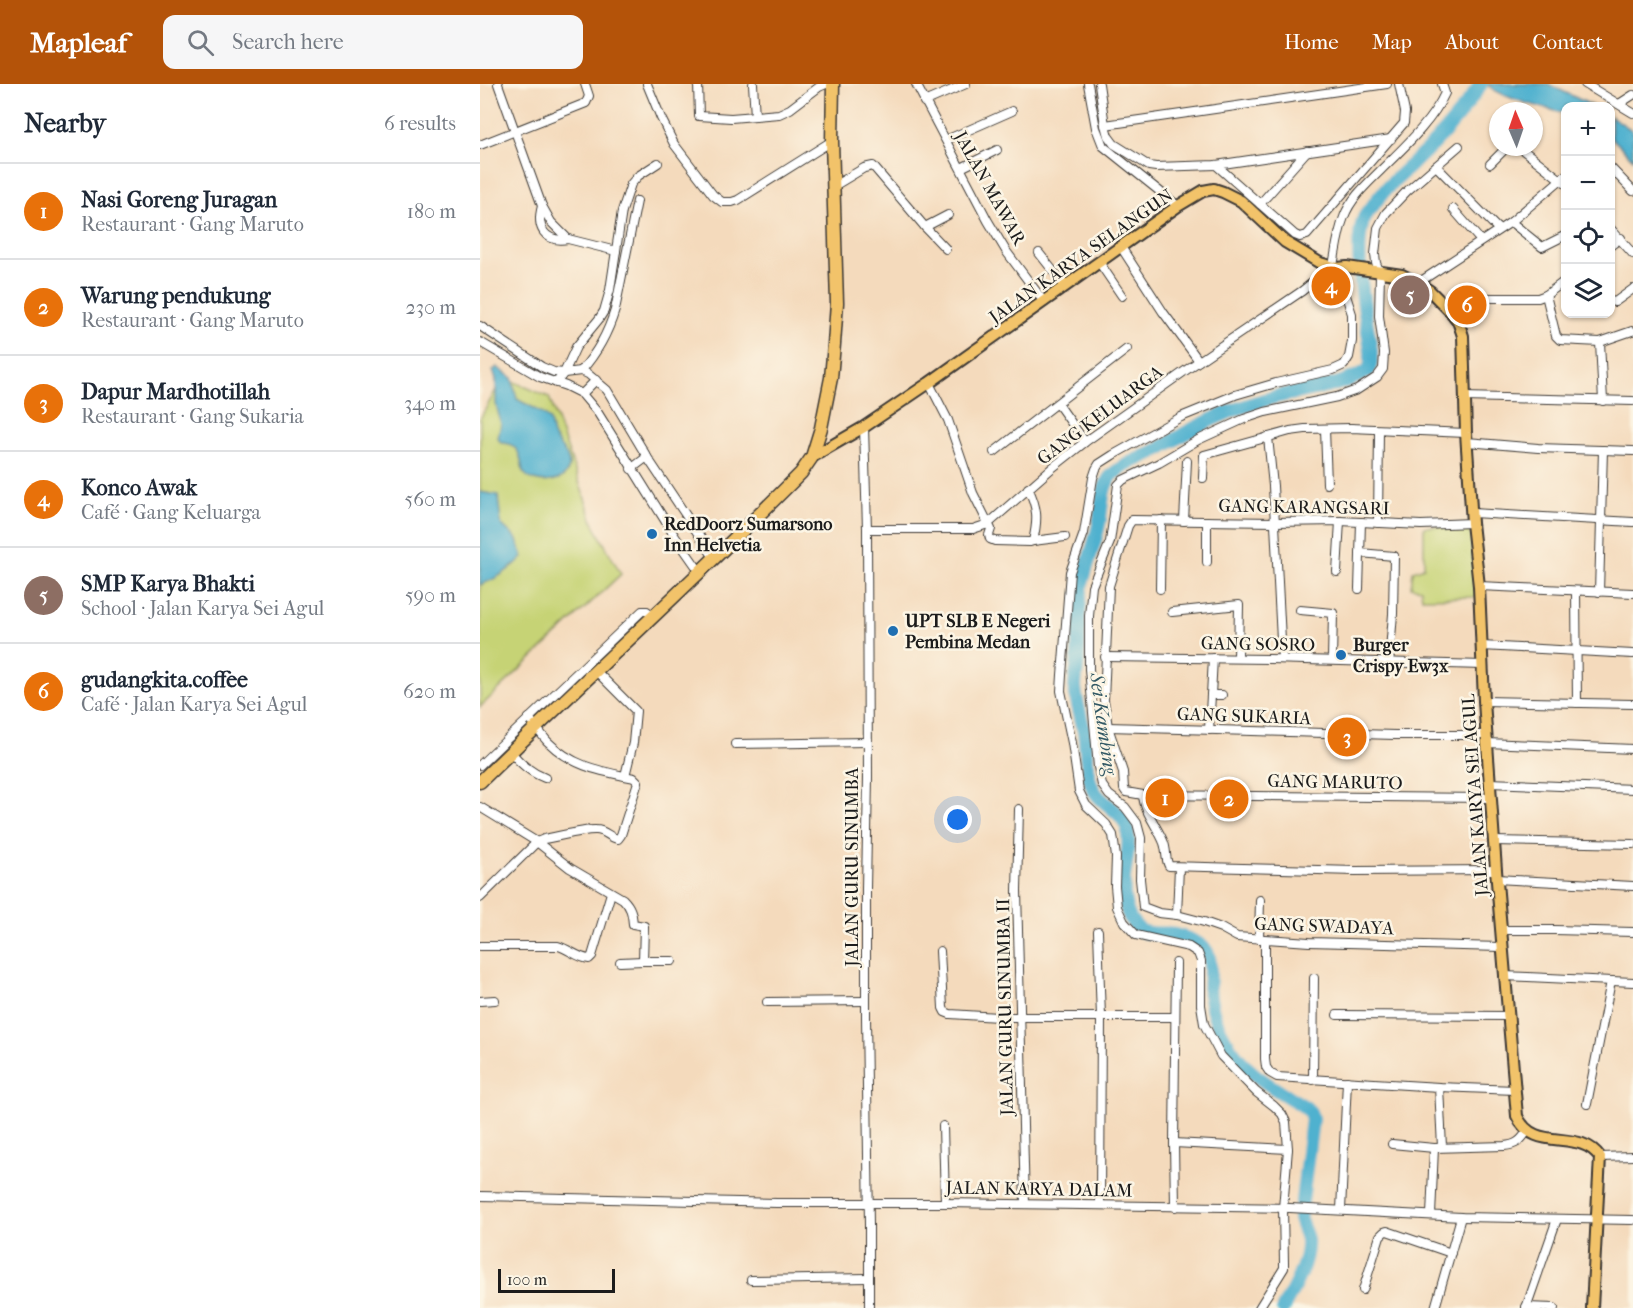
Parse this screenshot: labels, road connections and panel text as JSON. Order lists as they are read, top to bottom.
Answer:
{
  "streets": {
    "main road": ["JALAN KARYA SELANGUN", "JALAN KARYA SEI AGUL"],
    "street": [
      "JALAN MAWAR",
      "GANG KELUARGA",
      "GANG KARANGSARI",
      "GANG SOSRO",
      "GANG SUKARIA",
      "GANG MARUTO",
      "JALAN GURU SINUMBA",
      "GANG SWADAYA",
      "JALAN GURU SINUMBA II",
      "JALAN KARYA DALAM"
    ]
  },
  "crossings": [
    ["JALAN MAWAR", "JALAN KARYA SELANGUN"],
    ["JALAN KARYA SELANGUN", "GANG KELUARGA"],
    ["JALAN KARYA SELANGUN", "JALAN GURU SINUMBA"],
    ["JALAN KARYA SELANGUN", "GANG SWADAYA"],
    ["GANG KARANGSARI", "GANG SOSRO"],
    ["GANG KARANGSARI", "JALAN KARYA SEI AGUL"],
    ["GANG SOSRO", "JALAN KARYA SEI AGUL"],
    ["GANG SUKARIA", "JALAN KARYA SEI AGUL"],
    ["GANG MARUTO", "JALAN KARYA SEI AGUL"],
    ["JALAN KARYA SEI AGUL", "GANG SWADAYA"],
    ["JALAN GURU SINUMBA", "JALAN KARYA DALAM"],
    ["JALAN GURU SINUMBA II", "JALAN KARYA DALAM"]
  ],
  "water": ["Sei Kambing"],
  "places": ["RedDoorz Sumarsono Inn Helvetia", "UPT SLB E Negeri Pembina Medan", "Burger Crispy Ew3x"],
  "scale_bar": "100 m",
  "north": "top",
  "page": {
    "header": "Mapleaf",
    "search": "Search here",
    "nav": [
      "Home",
      "Map",
      "About",
      "Contact"
    ],
    "heading": ["Nearby", "6 results"],
    "map_buttons": ["+", "−"],
    "list": [
      {
        "mark": "1",
        "name": "Nasi Goreng Juragan",
        "note": "Restaurant · Gang Maruto",
        "value": "180 m"
      },
      {
        "mark": "2",
        "name": "Warung pendukung",
        "note": "Restaurant · Gang Maruto",
        "value": "230 m"
      },
      {
        "mark": "3",
        "name": "Dapur Mardhotillah",
        "note": "Restaurant · Gang Sukaria",
        "value": "340 m"
      },
      {
        "mark": "4",
        "name": "Konco Awak",
        "note": "Café · Gang Keluarga",
        "value": "560 m"
      },
      {
        "mark": "5",
        "name": "SMP Karya Bhakti",
        "note": "School · Jalan Karya Sei Agul",
        "value": "590 m"
      },
      {
        "mark": "6",
        "name": "gudangkita.coffee",
        "note": "Café · Jalan Karya Sei Agul",
        "value": "620 m"
      }
    ],
    "pins": [
      "4",
      "5",
      "6",
      "3",
      "1",
      "2"
    ],
    "scale": "100 m"
  }
}
